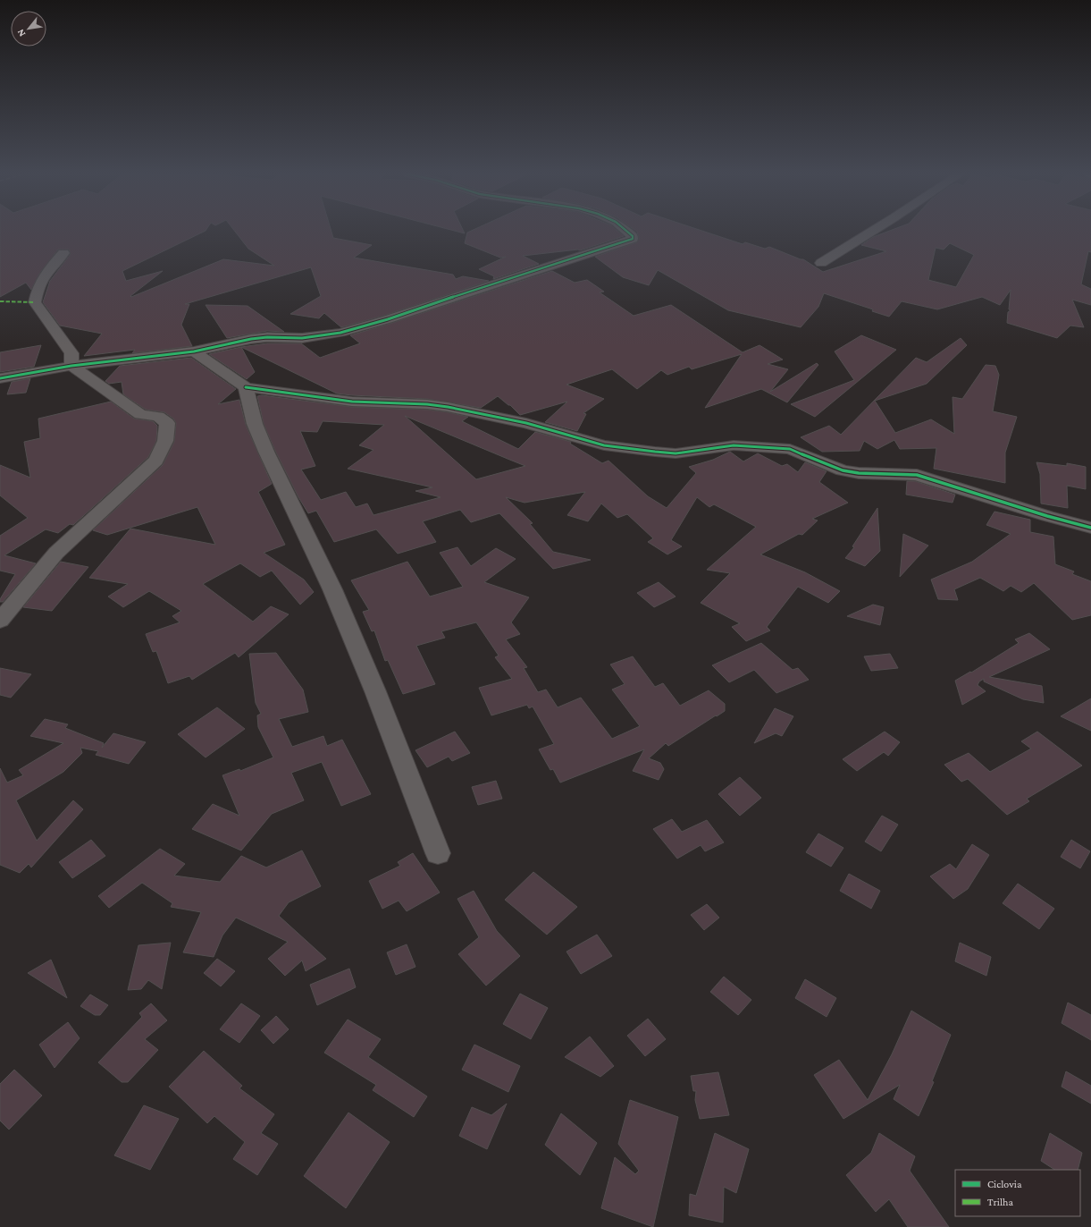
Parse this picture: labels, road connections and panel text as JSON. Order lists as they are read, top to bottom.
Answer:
{
  "legend": ["Ciclovia", "Trilha"],
  "north": "bottom left"
}
